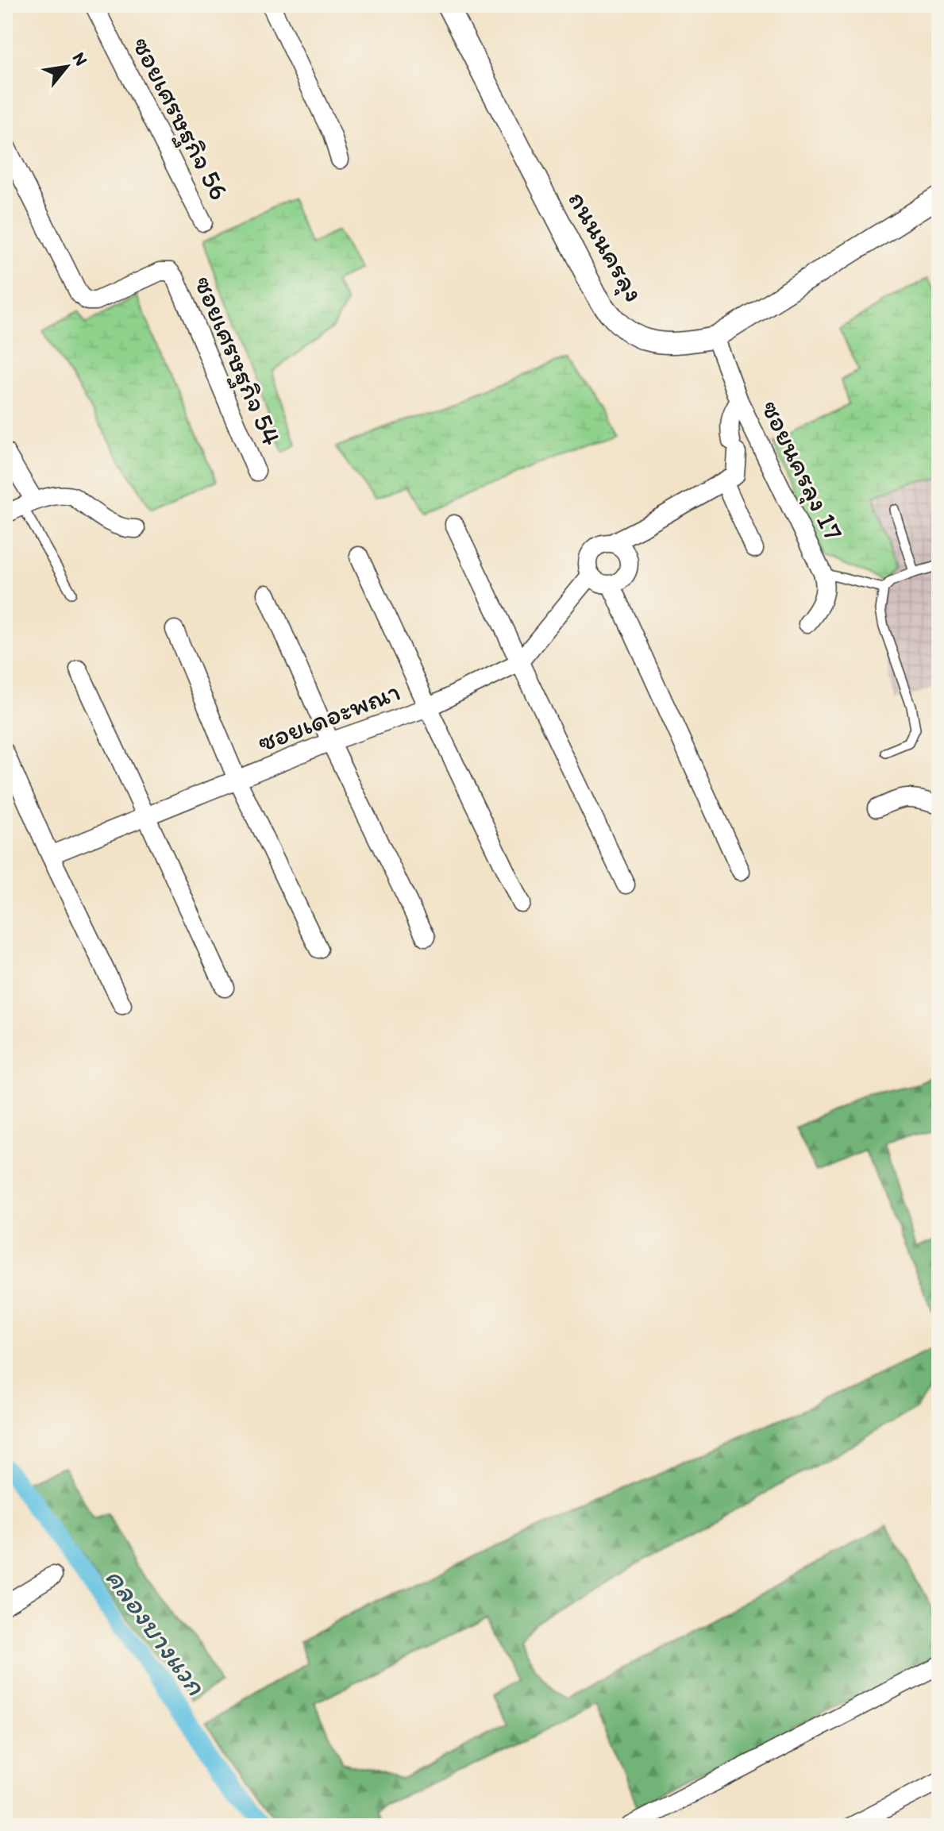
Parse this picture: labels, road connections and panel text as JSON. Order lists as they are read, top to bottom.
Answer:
{
  "streets": {
    "street": [
      "ซอยเศรษฐกิจ 56",
      "ถนนนครลุง",
      "ซอยเศรษฐกิจ 54",
      "ซอยนครลุง 17",
      "ซอยเดอะพณา"
    ]
  },
  "crossings": [
    ["ถนนนครลุง", "ซอยนครลุง 17"]
  ],
  "water": ["คลองบางแวก"],
  "north": "top right"
}
